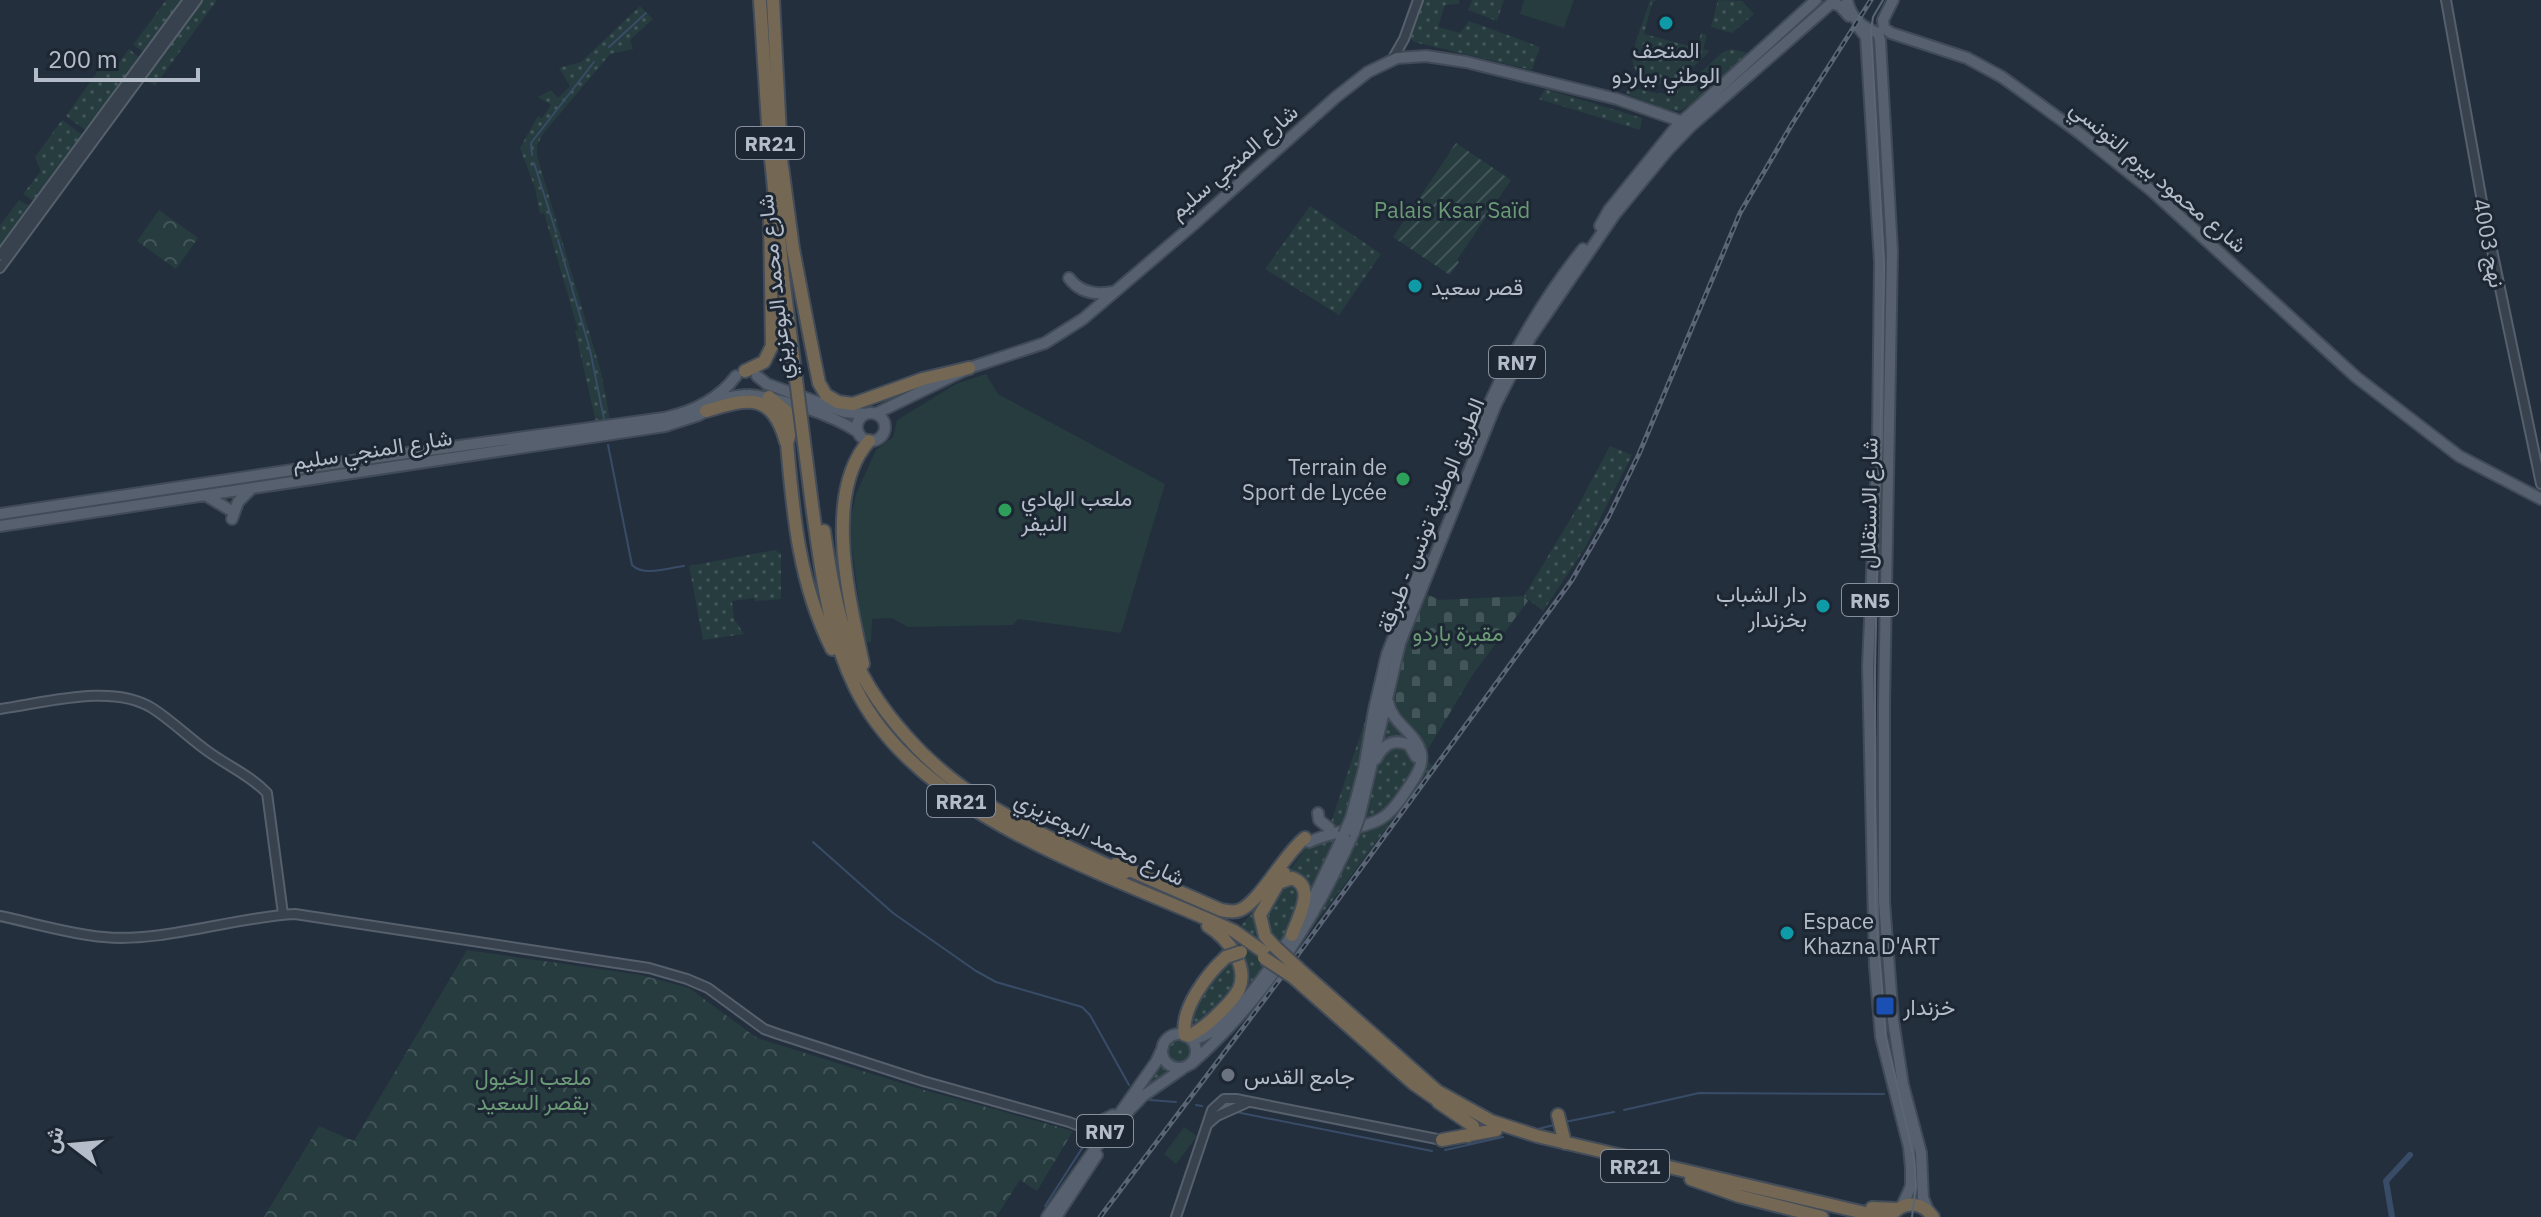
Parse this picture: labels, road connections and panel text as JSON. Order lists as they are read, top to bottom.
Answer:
{
  "streets": {
    "highway": ["RR21", "شارع محمد البوعزيزي", "RN5"],
    "main road": [
      "شارع المنجي سليم",
      "شارع محمود بيرم التونسي",
      "RN7",
      "شارع الاستقلال",
      "الطريق الوطنية تونس - طبرقة"
    ],
    "street": ["نهج 4003"]
  },
  "crossings": [
    ["RR21", "شارع محمد البوعزيزي"],
    ["RR21", "شارع الاستقلال"],
    ["RR21", "RN5"],
    ["RN7", "الطريق الوطنية تونس - طبرقة"],
    ["شارع الاستقلال", "الطريق الوطنية تونس - طبرقة"],
    ["شارع الاستقلال", "RN5"]
  ],
  "parks": ["Palais Ksar Saïd", "مقبرة باردو", "ملعب الخيول بقصر السعيد"],
  "places": {
    "other": [
      "المتحف الوطني بباردو",
      "قصر سعيد",
      "Terrain de Sport de Lycée",
      "ملعب الهادي النيفر",
      "دار الشباب بخزندار",
      "Espace Khazna D'ART",
      "جامع القدس"
    ],
    "transit": ["خزندار"]
  },
  "scale_bar": "200 m",
  "north": "left"
}
